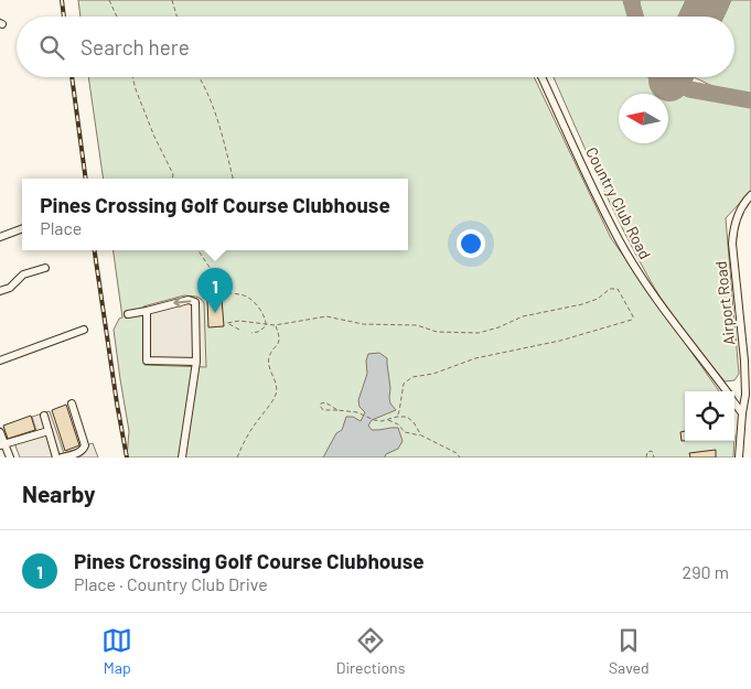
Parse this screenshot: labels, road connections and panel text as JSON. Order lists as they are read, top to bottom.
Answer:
{
  "streets": {
    "street": ["Country Club Road", "Airport Road"]
  },
  "crossings": [
    ["Country Club Road", "Airport Road"]
  ],
  "north": "left",
  "page": {
    "search": "Search here",
    "popup": ["Pines Crossing Golf Course Clubhouse", "Place"],
    "pins": "1",
    "heading": "Nearby",
    "list": [
      {
        "mark": "1",
        "name": "Pines Crossing Golf Course Clubhouse",
        "note": "Place · Country Club Drive",
        "value": "290 m"
      }
    ],
    "nav": ["Map", "Directions", "Saved"]
  }
}
